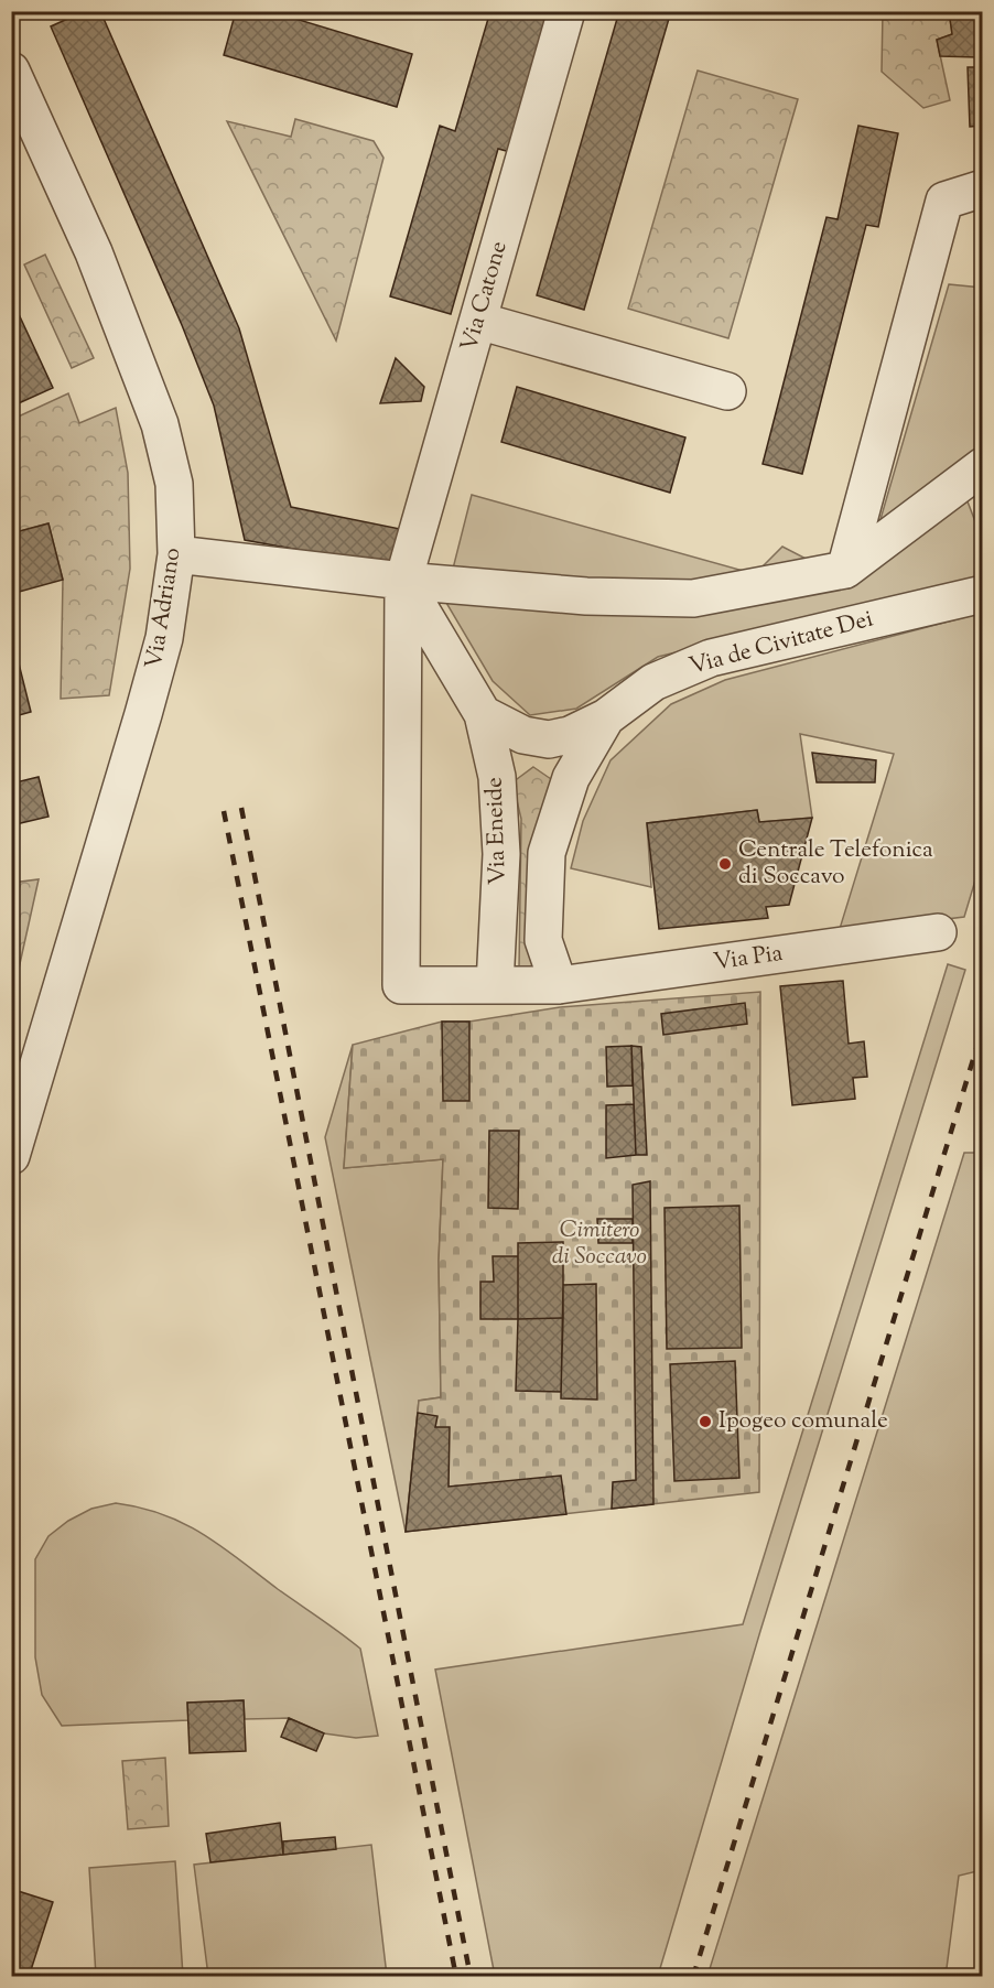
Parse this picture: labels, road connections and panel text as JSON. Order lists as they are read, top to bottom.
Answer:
{
  "streets": {
    "street": [
      "Via Catone",
      "Via Adriano",
      "Via de Civitate Dei",
      "Via Eneide",
      "Via Pia"
    ]
  },
  "crossings": [
    ["Via Catone", "Via Eneide"],
    ["Via de Civitate Dei", "Via Eneide"],
    ["Via Eneide", "Via Pia"]
  ],
  "parks": ["Cimitero di Soccavo"],
  "places": ["Centrale Telefonica di Soccavo", "Ipogeo comunale"]
}
